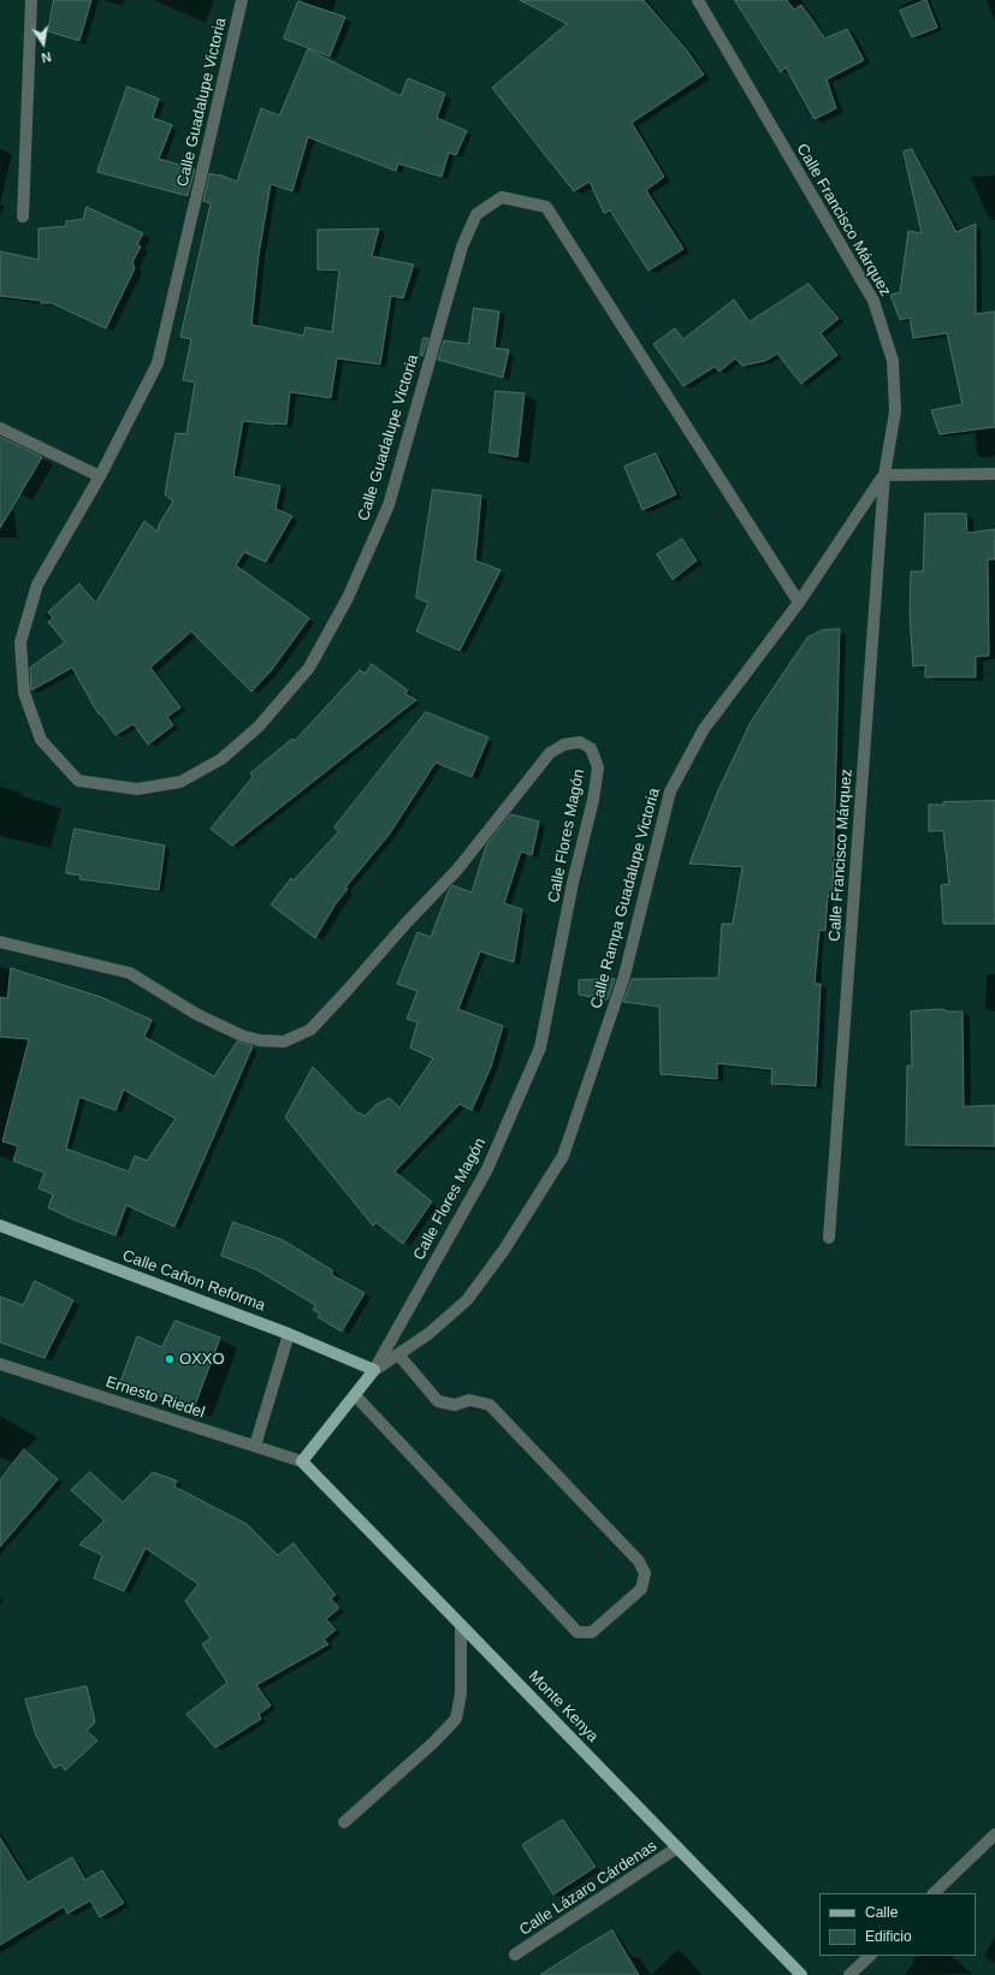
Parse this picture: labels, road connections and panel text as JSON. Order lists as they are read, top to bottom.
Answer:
{
  "streets": {
    "main road": ["Calle Flores Magón", "Calle Cañon Reforma", "Monte Kenya"],
    "street": [
      "Calle Guadalupe Victoria",
      "Calle Francisco Márquez",
      "Calle Rampa Guadalupe Victoria",
      "Ernesto Riedel",
      "Calle Lázaro Cárdenas"
    ]
  },
  "crossings": [
    ["Calle Guadalupe Victoria", "Calle Rampa Guadalupe Victoria"],
    ["Calle Francisco Márquez", "Calle Rampa Guadalupe Victoria"],
    ["Calle Flores Magón", "Calle Rampa Guadalupe Victoria"],
    ["Calle Flores Magón", "Calle Cañon Reforma"],
    ["Calle Flores Magón", "Ernesto Riedel"],
    ["Calle Flores Magón", "Monte Kenya"],
    ["Calle Rampa Guadalupe Victoria", "Calle Cañon Reforma"],
    ["Ernesto Riedel", "Monte Kenya"],
    ["Monte Kenya", "Calle Lázaro Cárdenas"]
  ],
  "places": ["OXXO"],
  "legend": ["Calle", "Edificio"],
  "north": "bottom"
}
